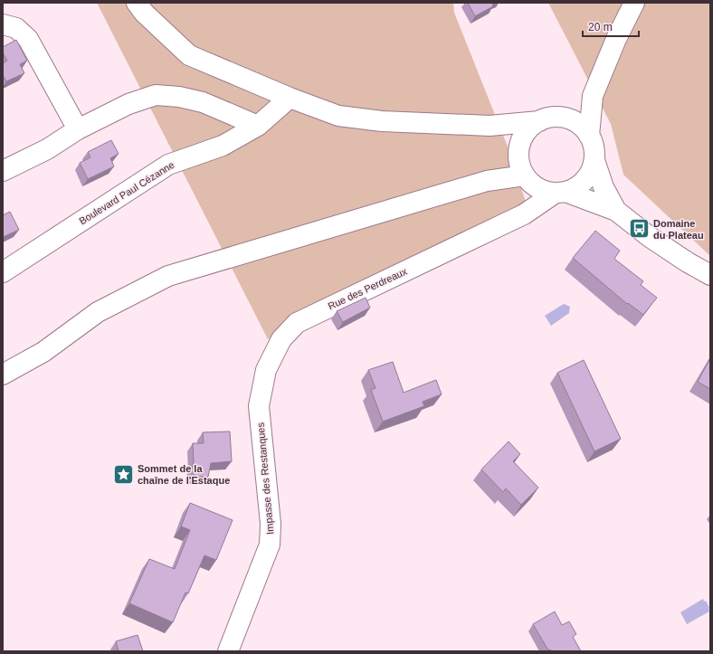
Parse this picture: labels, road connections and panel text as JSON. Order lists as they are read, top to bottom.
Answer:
{
  "streets": {
    "street": ["Boulevard Paul Cézanne", "Rue des Perdreaux", "Impasse des Restanques"]
  },
  "crossings": [
    ["Rue des Perdreaux", "Impasse des Restanques"]
  ],
  "places": {
    "bus stop": ["Domaine du Plateau"],
    "place": ["Sommet de la chaîne de l'Estaque"]
  },
  "scale_bar": "20 m"
}
